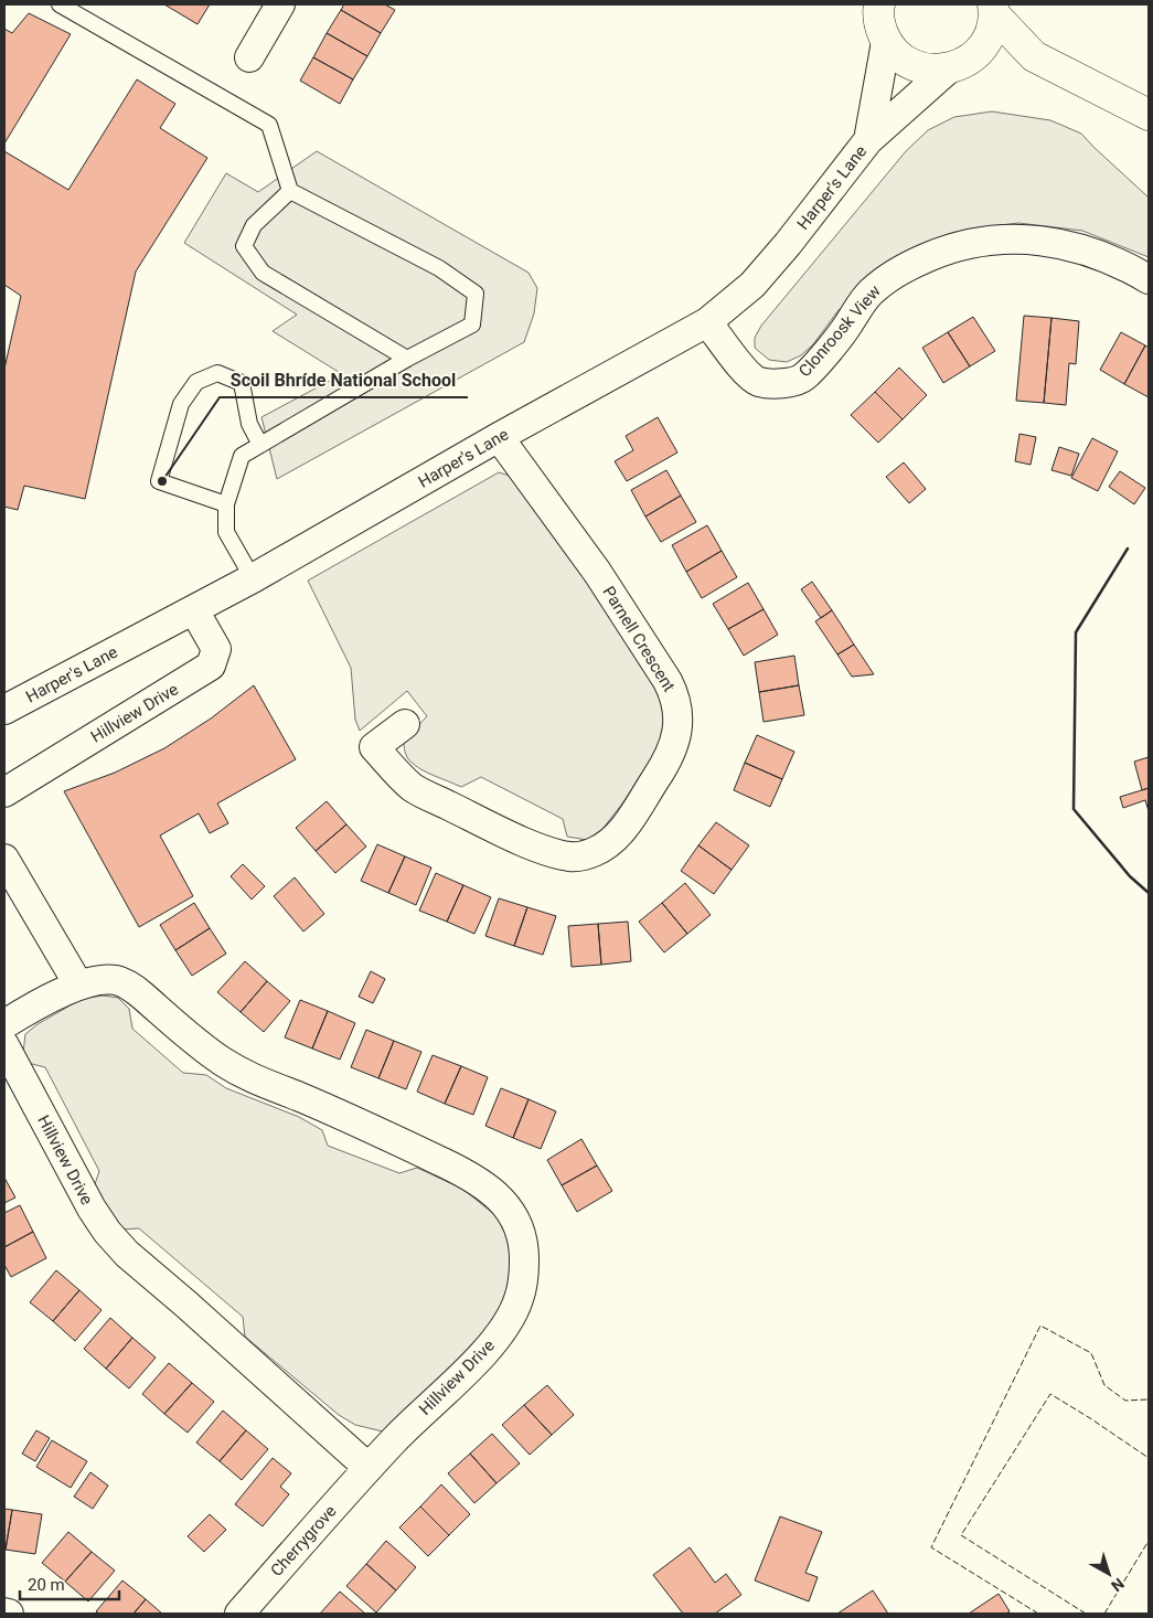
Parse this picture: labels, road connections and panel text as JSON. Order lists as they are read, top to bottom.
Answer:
{
  "streets": {
    "street": [
      "Harper's Lane",
      "Clonroosk View",
      "Parnell Crescent",
      "Hillview Drive",
      "Cherrygrove"
    ]
  },
  "crossings": [
    ["Harper's Lane", "Clonroosk View"],
    ["Harper's Lane", "Parnell Crescent"],
    ["Harper's Lane", "Hillview Drive"],
    ["Hillview Drive", "Cherrygrove"]
  ],
  "places": ["Scoil Bhríde National School"],
  "scale_bar": "20 m",
  "north": "bottom right"
}
